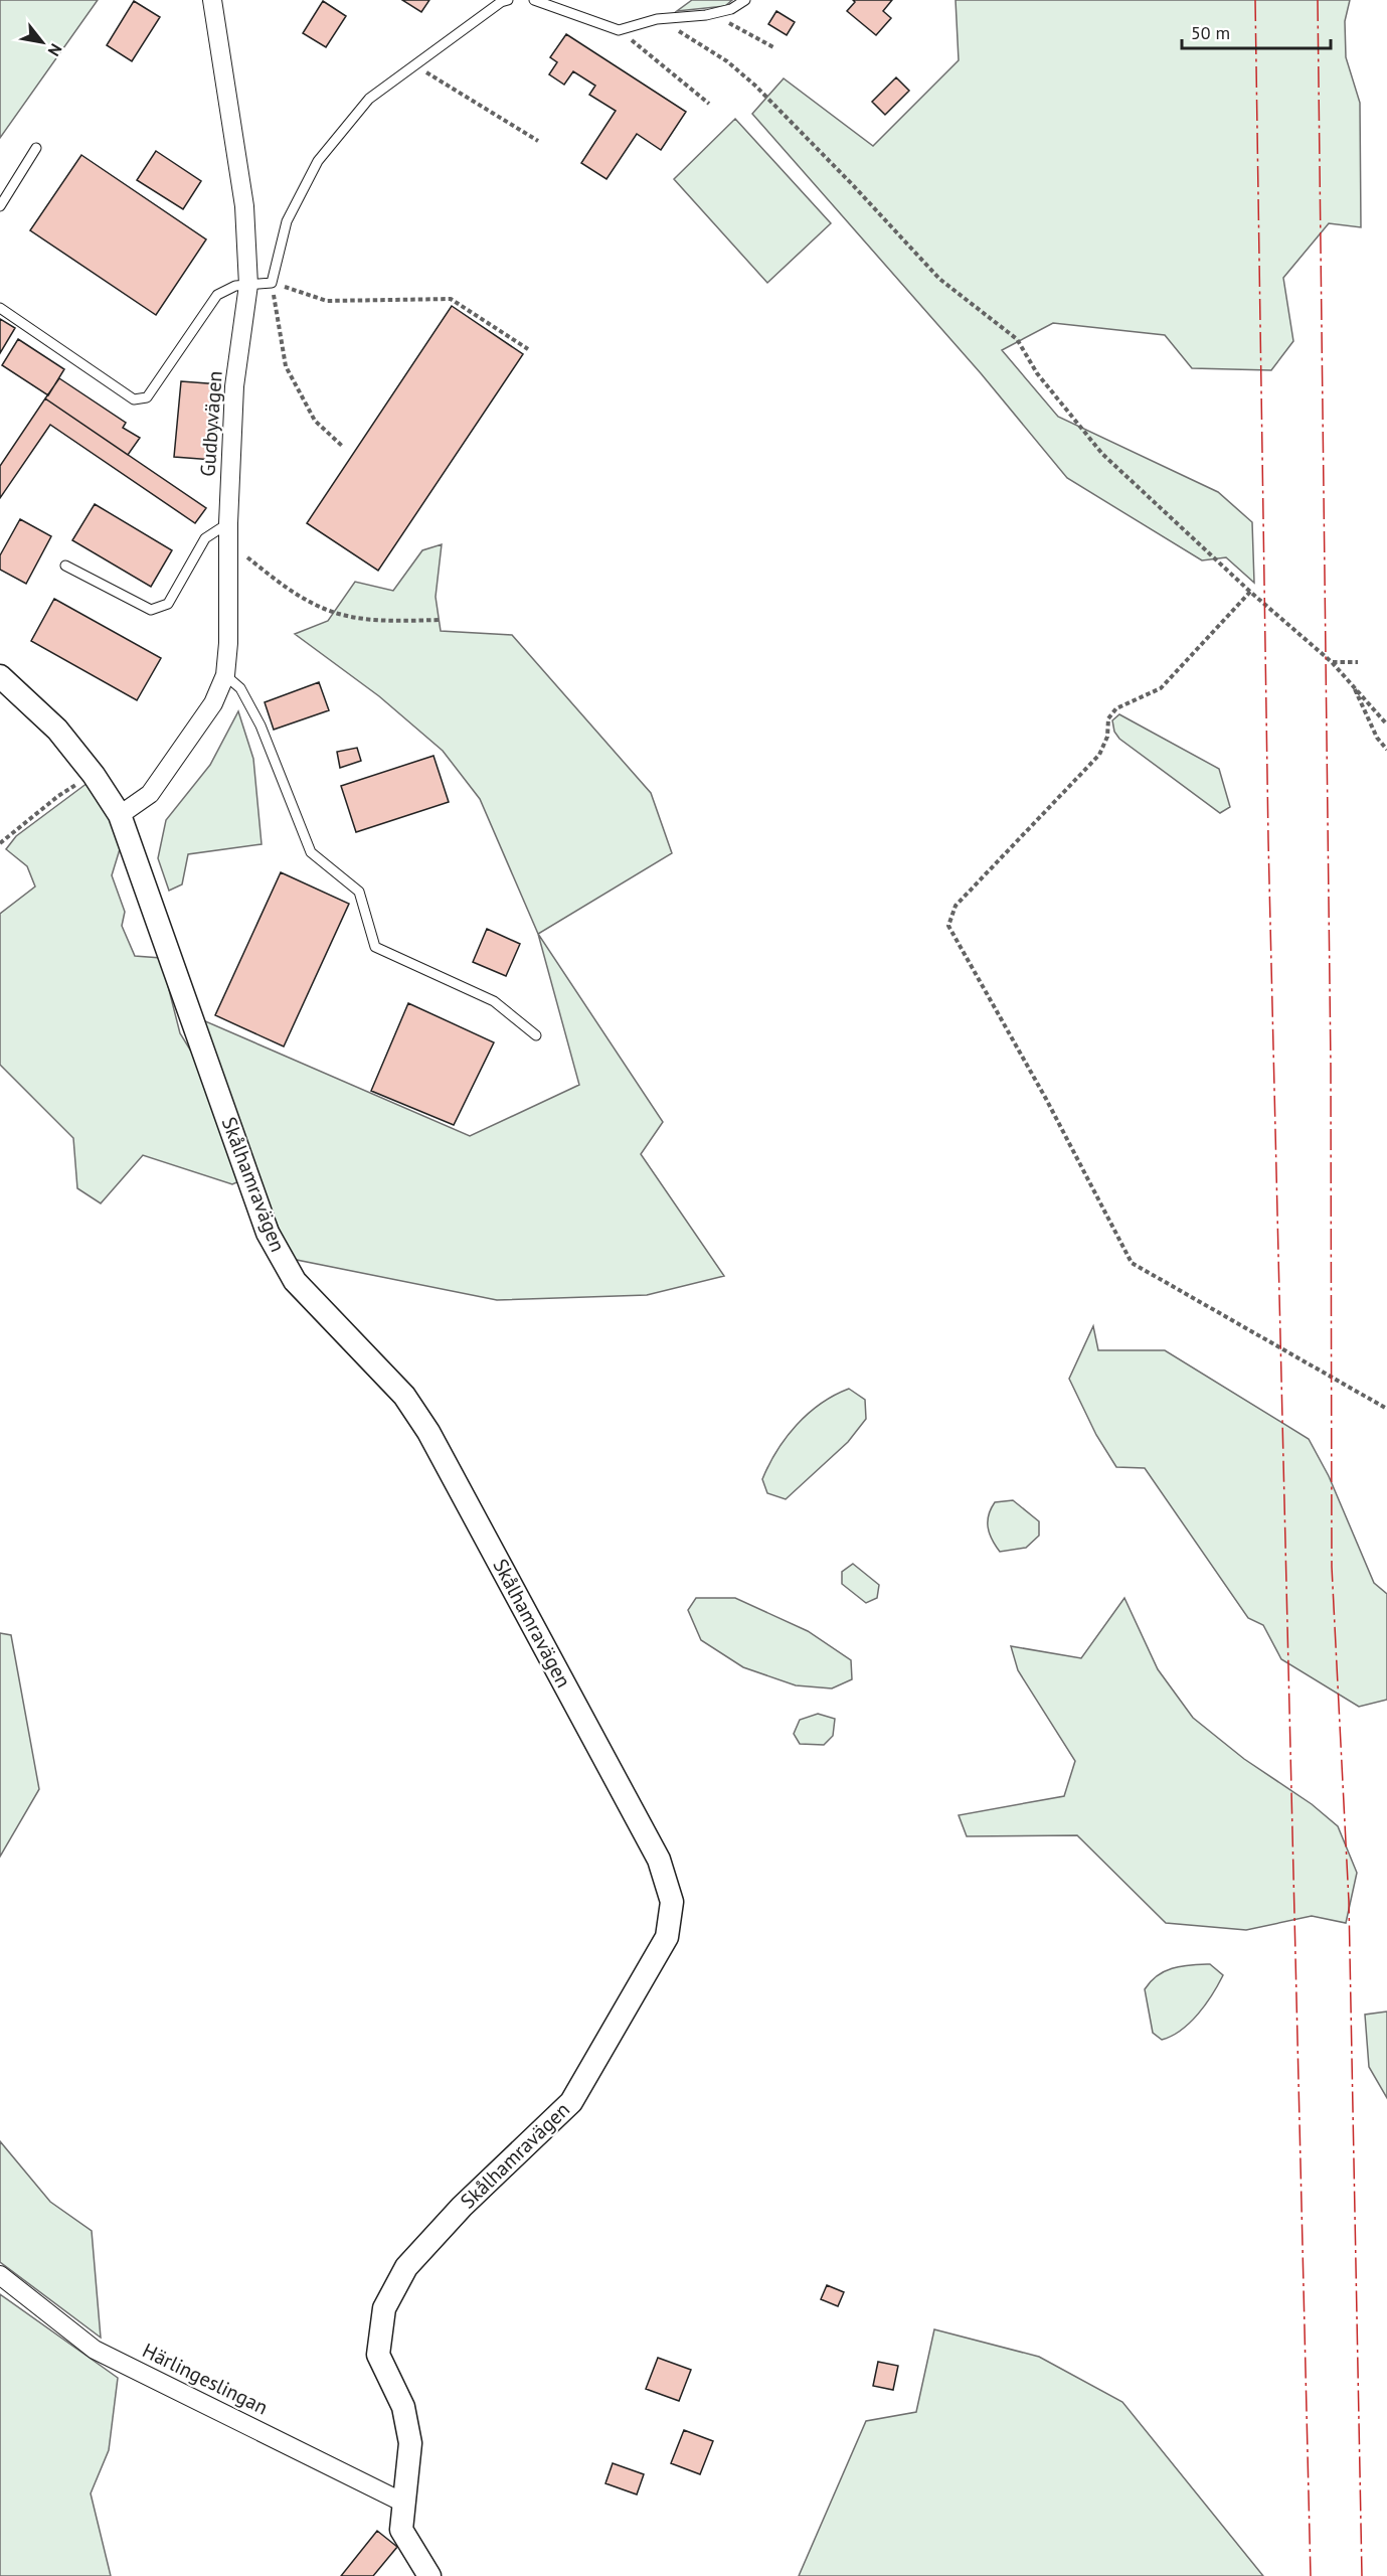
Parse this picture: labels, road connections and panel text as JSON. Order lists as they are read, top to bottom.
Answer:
{
  "streets": {
    "street": ["Gudbyvägen", "Skålhamravägen", "Härlingeslingan"]
  },
  "crossings": [
    ["Gudbyvägen", "Skålhamravägen"],
    ["Skålhamravägen", "Härlingeslingan"]
  ],
  "scale_bar": "50 m",
  "north": "bottom right"
}
